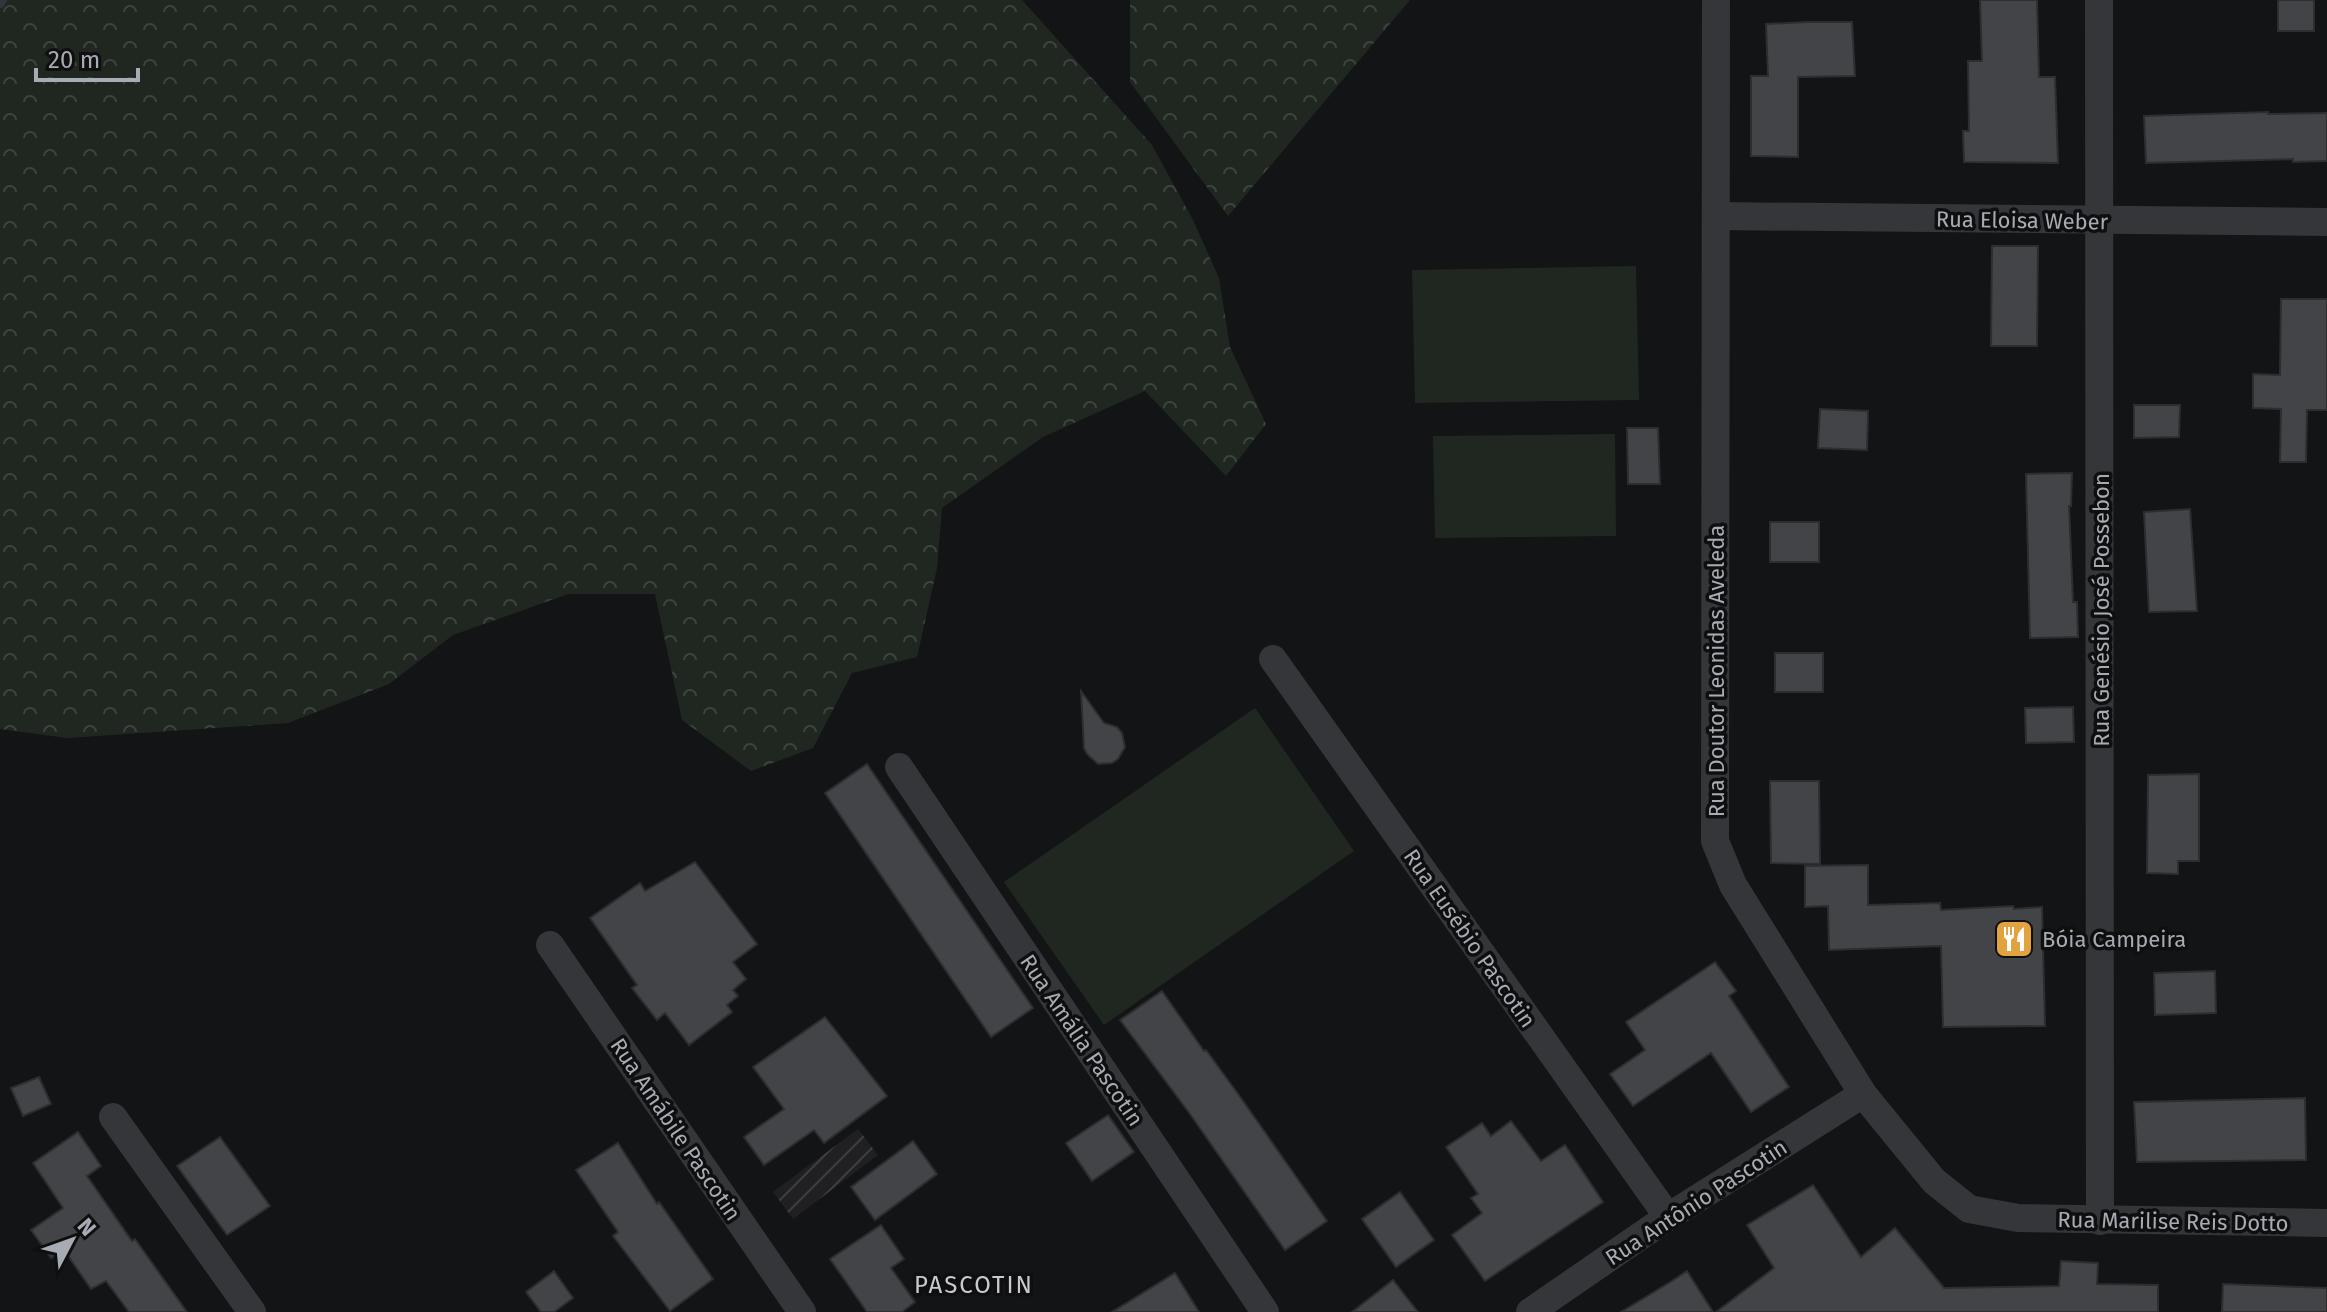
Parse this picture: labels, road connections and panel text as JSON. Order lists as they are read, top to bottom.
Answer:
{
  "streets": {
    "street": [
      "Rua Eloisa Weber",
      "Rua Genésio José Possebon",
      "Rua Doutor Leonidas Aveleda",
      "Rua Eusébio Pascotin",
      "Rua Amália Pascotin",
      "Rua Amábile Pascotin",
      "Rua Antônio Pascotin",
      "Rua Marilise Reis Dotto"
    ]
  },
  "crossings": [
    ["Rua Eloisa Weber", "Rua Genésio José Possebon"],
    ["Rua Eloisa Weber", "Rua Doutor Leonidas Aveleda"],
    ["Rua Genésio José Possebon", "Rua Marilise Reis Dotto"],
    ["Rua Doutor Leonidas Aveleda", "Rua Antônio Pascotin"],
    ["Rua Doutor Leonidas Aveleda", "Rua Marilise Reis Dotto"],
    ["Rua Eusébio Pascotin", "Rua Antônio Pascotin"]
  ],
  "districts": ["PASCOTIN"],
  "places": {
    "restaurant": ["Bóia Campeira"]
  },
  "scale_bar": "20 m",
  "north": "top right"
}
